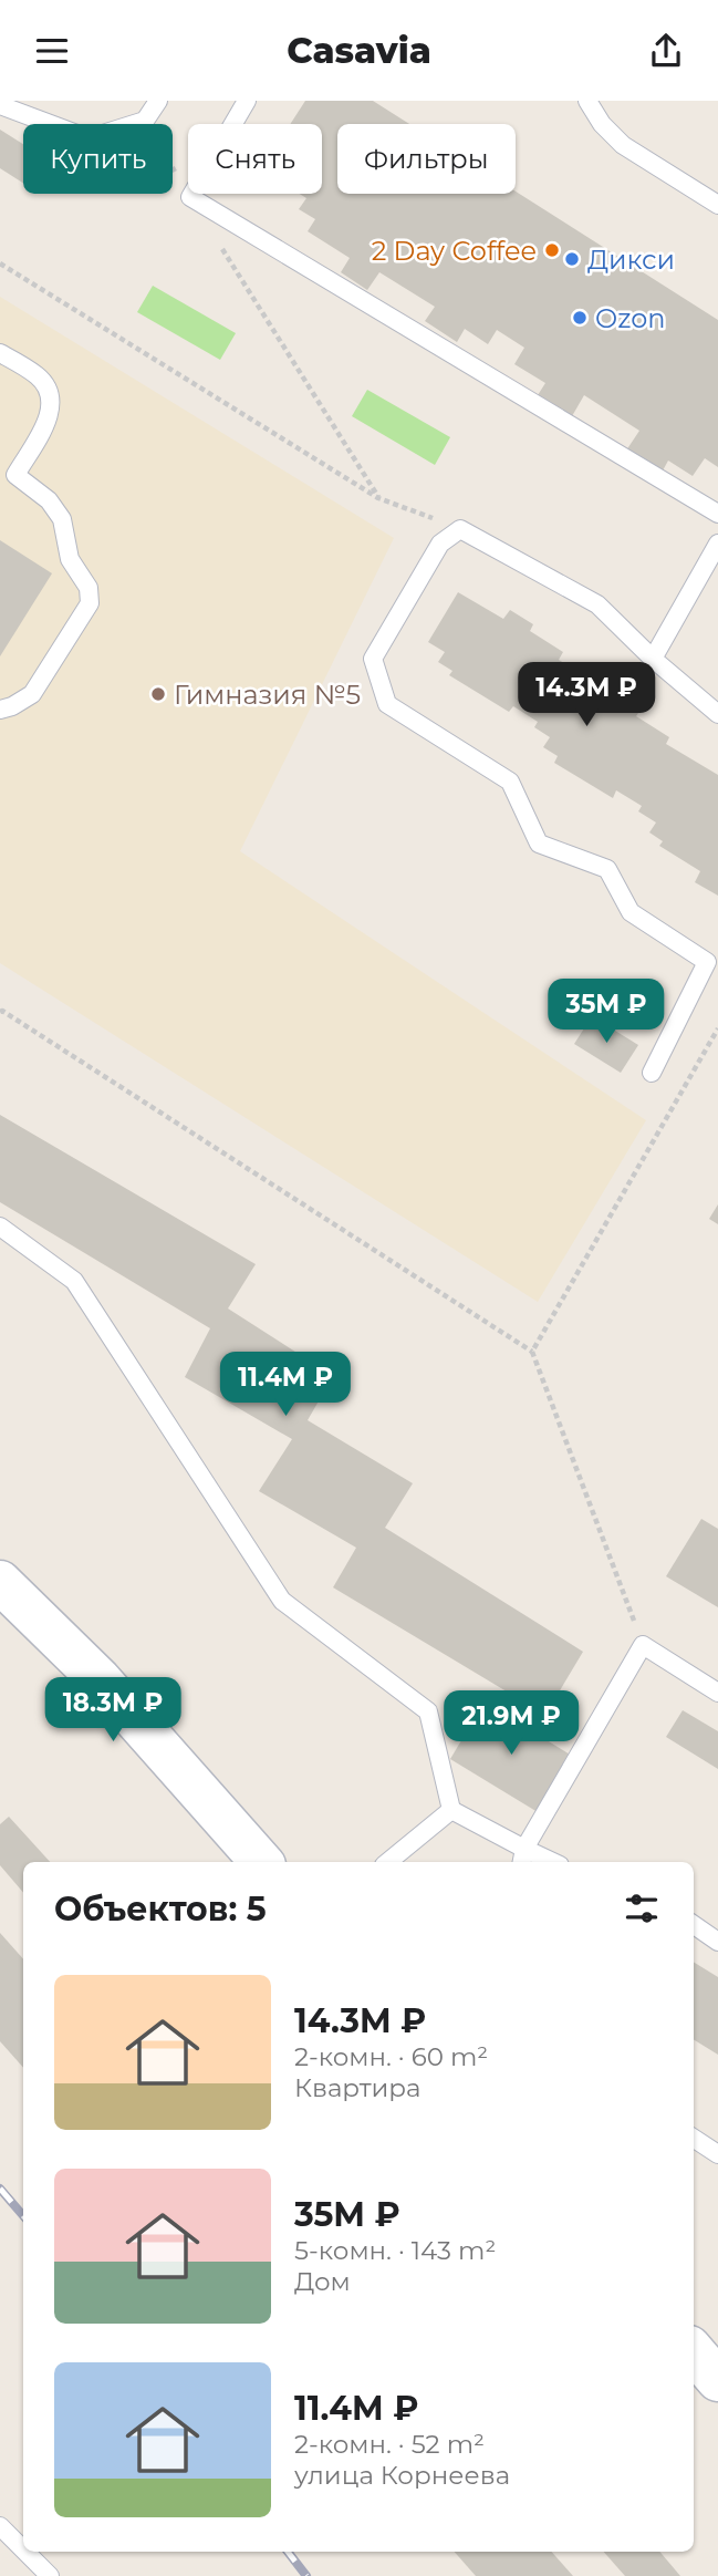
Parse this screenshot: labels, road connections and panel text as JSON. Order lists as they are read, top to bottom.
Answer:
{
  "places": [
    "2 Day Coffee",
    "Дикси",
    "Ozon",
    "Гимназия №5"
  ],
  "page": {
    "header": "Casavia",
    "chip": ["Купить", "Снять", "Фильтры"],
    "price": [
      "14.3M ₽",
      "35M ₽",
      "11.4M ₽",
      "18.3M ₽",
      "21.9M ₽"
    ],
    "heading": "Объектов: 5",
    "list": [
      {
        "name": "14.3M ₽",
        "note": "2-комн. · 60 m² · Квартира"
      },
      {
        "name": "35M ₽",
        "note": "5-комн. · 143 m² · Дом"
      },
      {
        "name": "11.4M ₽",
        "note": "2-комн. · 52 m² · улица Корнеева"
      }
    ]
  }
}
